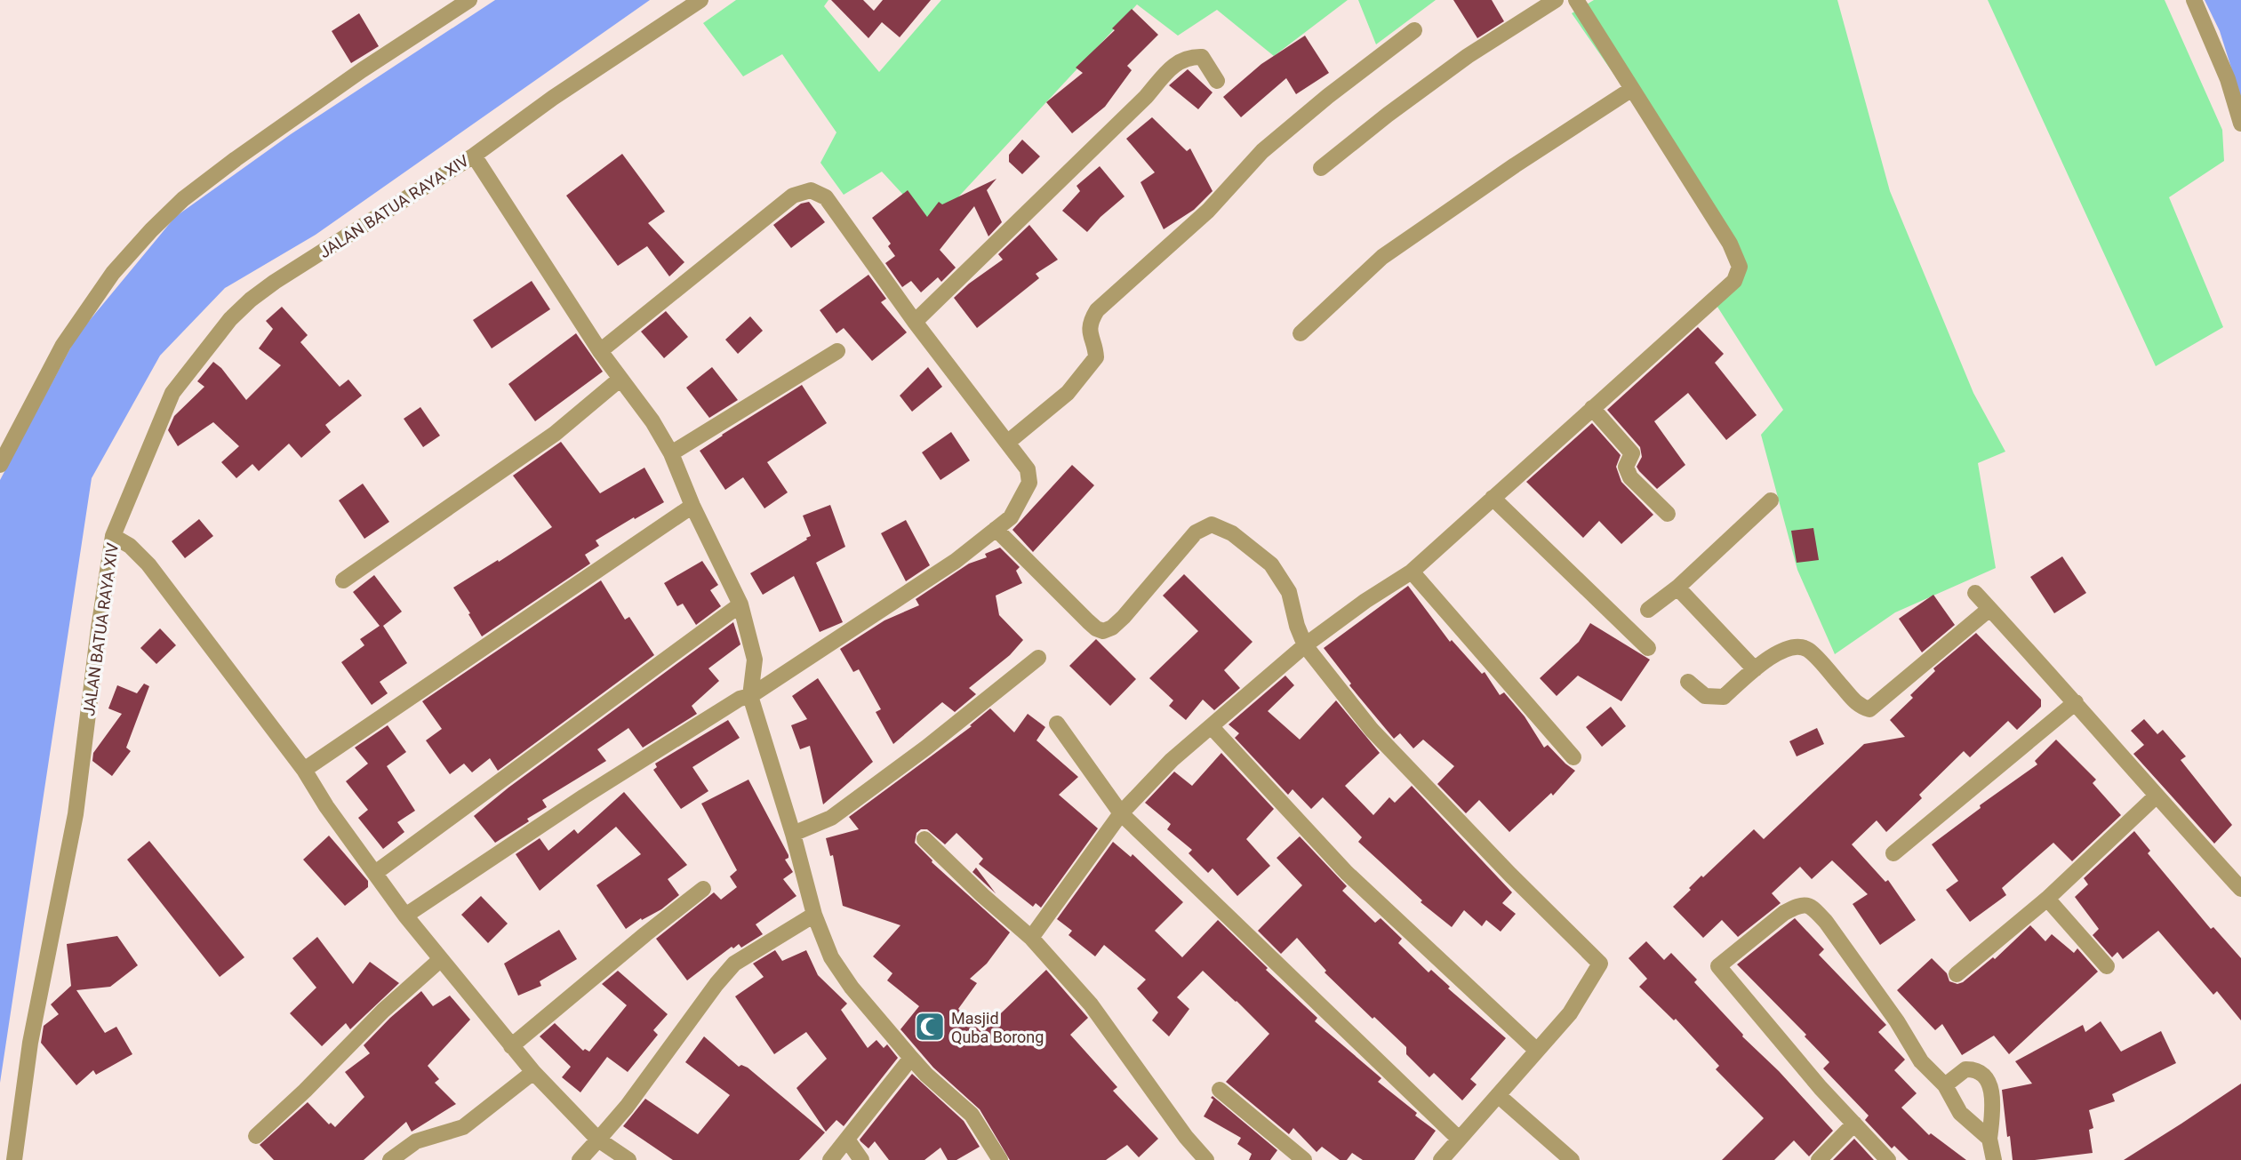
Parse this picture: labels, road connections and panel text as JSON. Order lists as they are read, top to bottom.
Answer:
{
  "streets": {
    "street": ["JALAN BATUA RAYA XIV"]
  },
  "places": {
    "mosque": ["Masjid Quba Borong"]
  }
}
